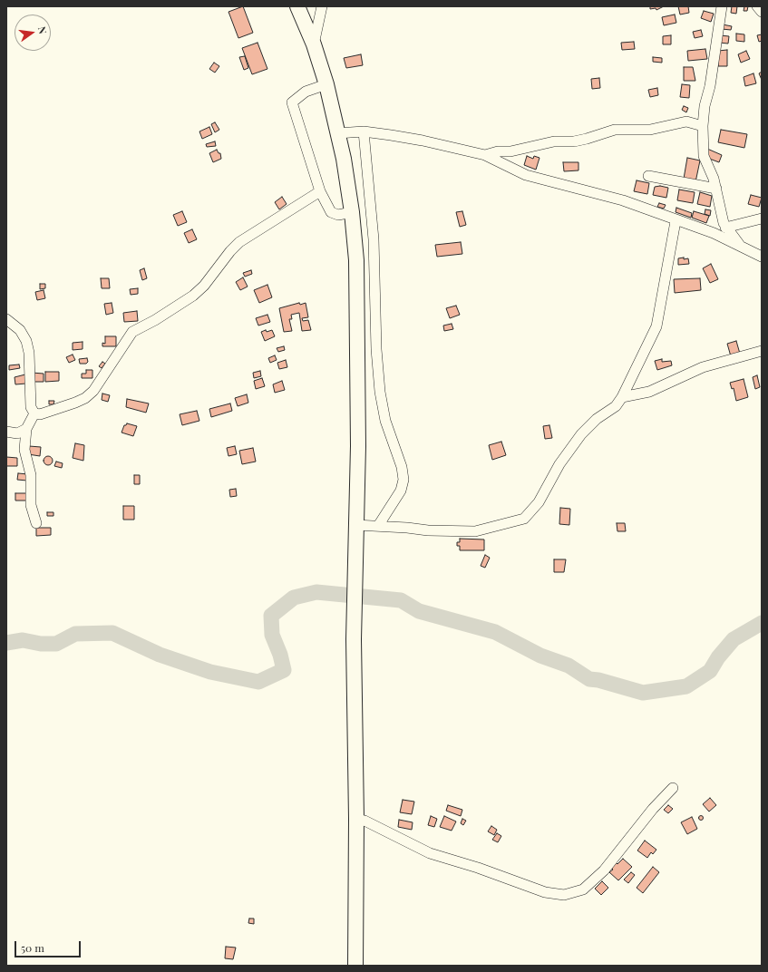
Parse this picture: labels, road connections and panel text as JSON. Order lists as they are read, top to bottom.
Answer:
{
  "scale_bar": "50 m",
  "north": "right"
}
